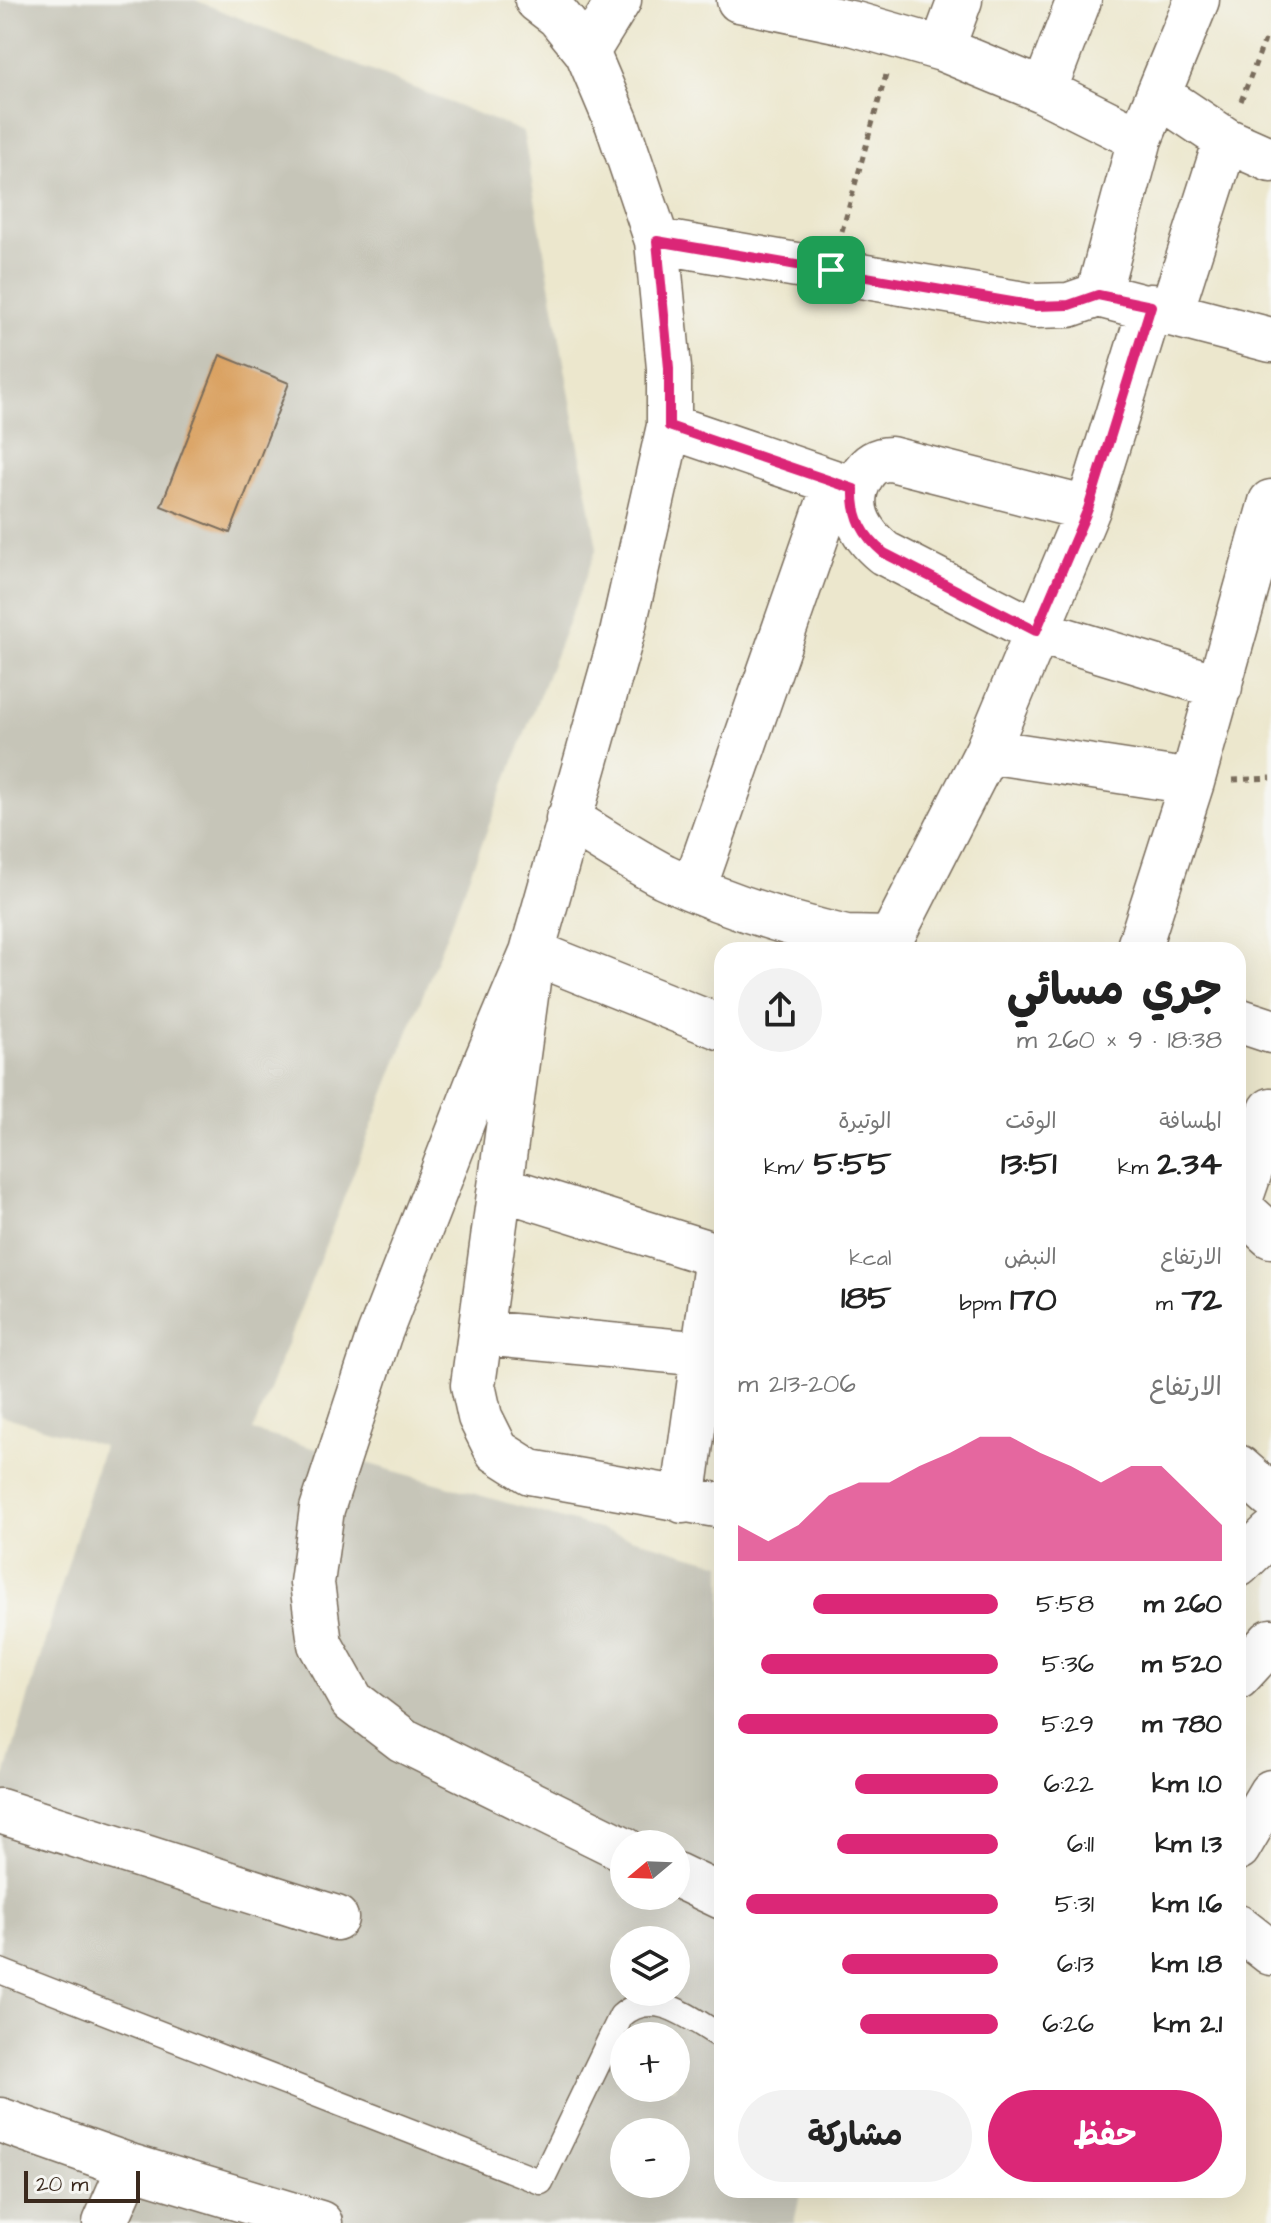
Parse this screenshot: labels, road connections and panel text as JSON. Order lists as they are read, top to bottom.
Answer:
{
  "scale_bar": "20 m",
  "north": "left",
  "page": {
    "heading": ["جري مسائي", "18:38 · 9 × 260 m"],
    "stats": [
      ["المسافة", "2.34 km"],
      ["الوقت", "13:51"],
      ["الوتيرة", "5:55 /km"],
      ["الارتفاع", "72 m"],
      ["النبض", "170 bpm"],
      ["kcal", "185"]
    ],
    "chart": ["الارتفاع", "206–213 m"],
    "list": [
      {
        "name": "260 m",
        "note": "5:58"
      },
      {
        "name": "520 m",
        "note": "5:36"
      },
      {
        "name": "780 m",
        "note": "5:29"
      },
      {
        "name": "1.0 km",
        "note": "6:22"
      },
      {
        "name": "1.3 km",
        "note": "6:11"
      },
      {
        "name": "1.6 km",
        "note": "5:31"
      },
      {
        "name": "1.8 km",
        "note": "6:13"
      },
      {
        "name": "2.1 km",
        "note": "6:26"
      }
    ],
    "map_buttons": ["+", "−"],
    "buttons": ["حفظ", "مشاركة"],
    "scale": "20 m"
  }
}
